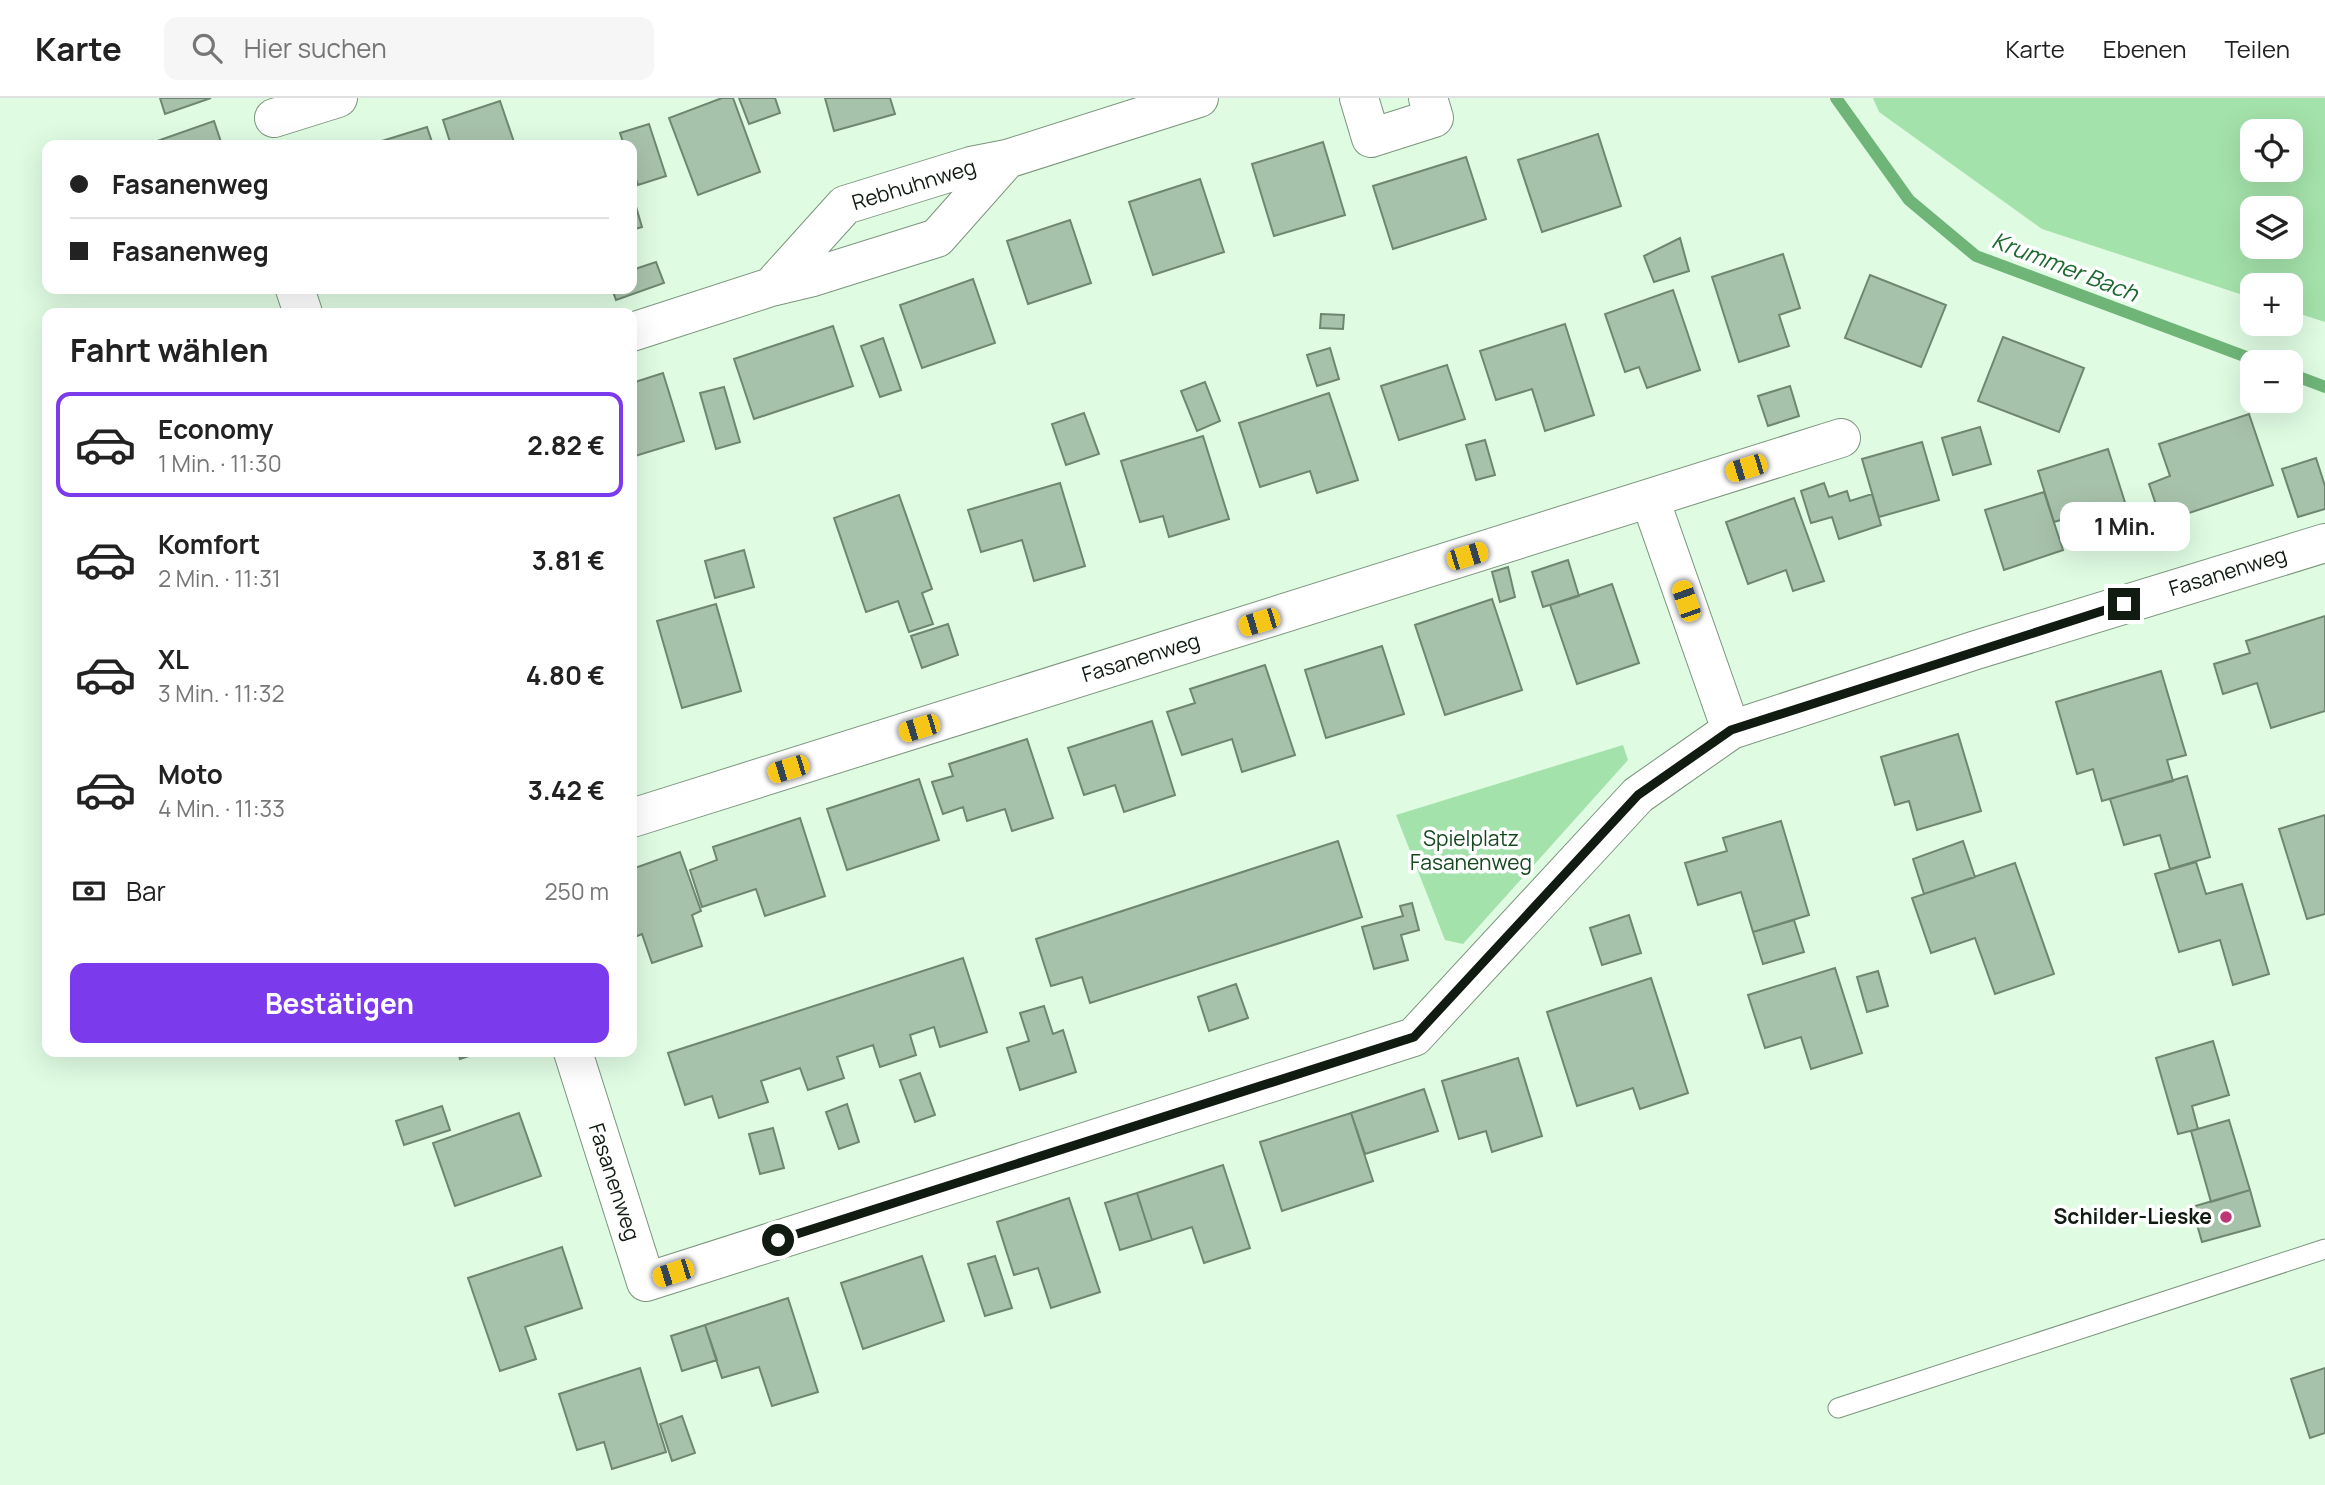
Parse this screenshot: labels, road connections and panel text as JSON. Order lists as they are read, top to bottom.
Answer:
{
  "streets": {
    "street": ["Rebhuhnweg", "Fasanenweg"]
  },
  "water": ["Krummer Bach"],
  "parks": ["Spielplatz Fasanenweg"],
  "places": ["Schilder-Lieske"],
  "page": {
    "header": "Karte",
    "search": "Hier suchen",
    "nav": ["Karte", "Ebenen", "Teilen"],
    "map_buttons": ["+", "−"],
    "banner": ["Fasanenweg", "Fasanenweg"],
    "heading": "Fahrt wählen",
    "list": [
      {
        "name": "Economy",
        "note": "1 Min. · 11:30",
        "value": "2.82 €"
      },
      {
        "name": "Komfort",
        "note": "2 Min. · 11:31",
        "value": "3.81 €"
      },
      {
        "name": "XL",
        "note": "3 Min. · 11:32",
        "value": "4.80 €"
      },
      {
        "name": "Moto",
        "note": "4 Min. · 11:33",
        "value": "3.42 €"
      }
    ],
    "bubble": "1 Min.",
    "pay": ["Bar", "250 m"],
    "buttons": "Bestätigen"
  }
}
